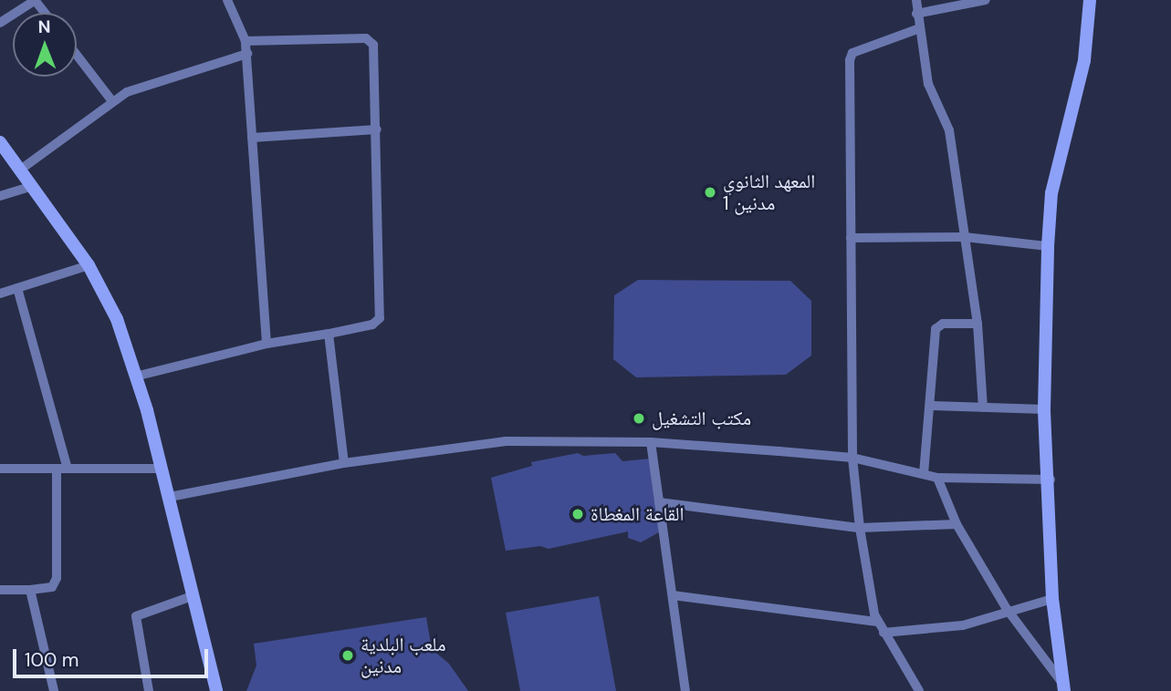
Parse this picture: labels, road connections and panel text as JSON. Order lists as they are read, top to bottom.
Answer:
{
  "places": [
    "المعهد الثانوي مدنين 1",
    "مكتب التشغيل",
    "القاعة المغطاة",
    "ملعب البلدية مدنين"
  ],
  "scale_bar": "100 m",
  "north": "top"
}
